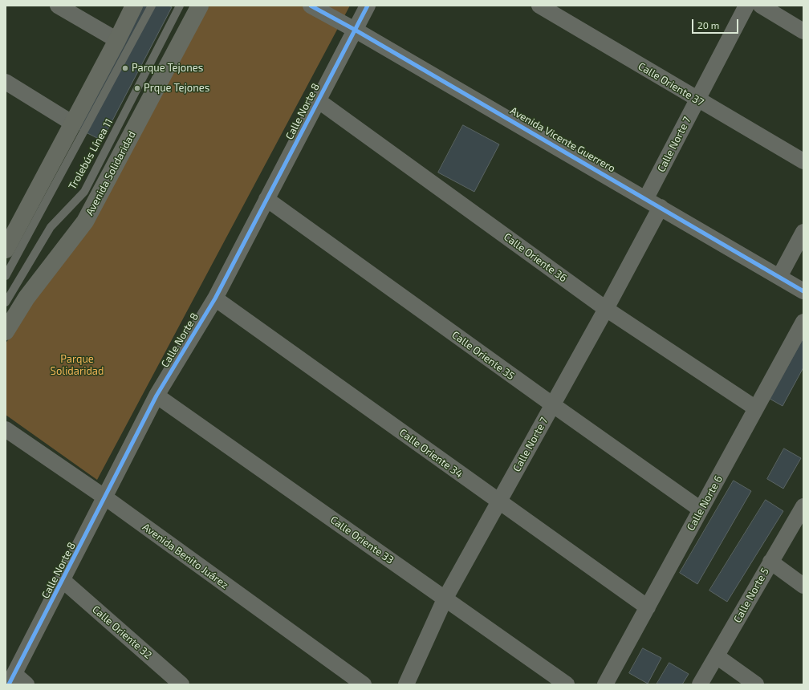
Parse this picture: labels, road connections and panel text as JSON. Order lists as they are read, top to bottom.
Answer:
{
  "streets": {
    "street": [
      "Calle Oriente 37",
      "Calle Norte 8",
      "Avenida Vicente Guerrero",
      "Calle Norte 7",
      "Avenida Solidaridad",
      "Calle Oriente 36",
      "Calle Oriente 35",
      "Calle Oriente 34",
      "Calle Norte 6",
      "Calle Oriente 33",
      "Avenida Benito Juárez",
      "Calle Norte 5",
      "Calle Oriente 32"
    ],
    "lane": ["Trolebús Línea 11"]
  },
  "crossings": [
    ["Calle Oriente 37", "Calle Norte 7"],
    ["Calle Norte 8", "Avenida Vicente Guerrero"],
    ["Calle Norte 8", "Calle Oriente 36"],
    ["Calle Norte 8", "Calle Oriente 35"],
    ["Calle Norte 8", "Calle Oriente 34"],
    ["Calle Norte 8", "Calle Oriente 33"],
    ["Calle Norte 8", "Avenida Benito Juárez"],
    ["Calle Norte 8", "Calle Oriente 32"],
    ["Avenida Vicente Guerrero", "Calle Norte 7"],
    ["Calle Norte 7", "Calle Oriente 36"],
    ["Calle Norte 7", "Calle Oriente 35"],
    ["Calle Norte 7", "Calle Oriente 34"],
    ["Calle Norte 7", "Calle Oriente 33"],
    ["Calle Oriente 36", "Calle Norte 6"],
    ["Calle Oriente 35", "Calle Norte 6"],
    ["Calle Oriente 34", "Calle Norte 6"]
  ],
  "parks": ["Parque Solidaridad"],
  "places": ["Parque Tejones", "Prque Tejones"],
  "scale_bar": "20 m"
}
